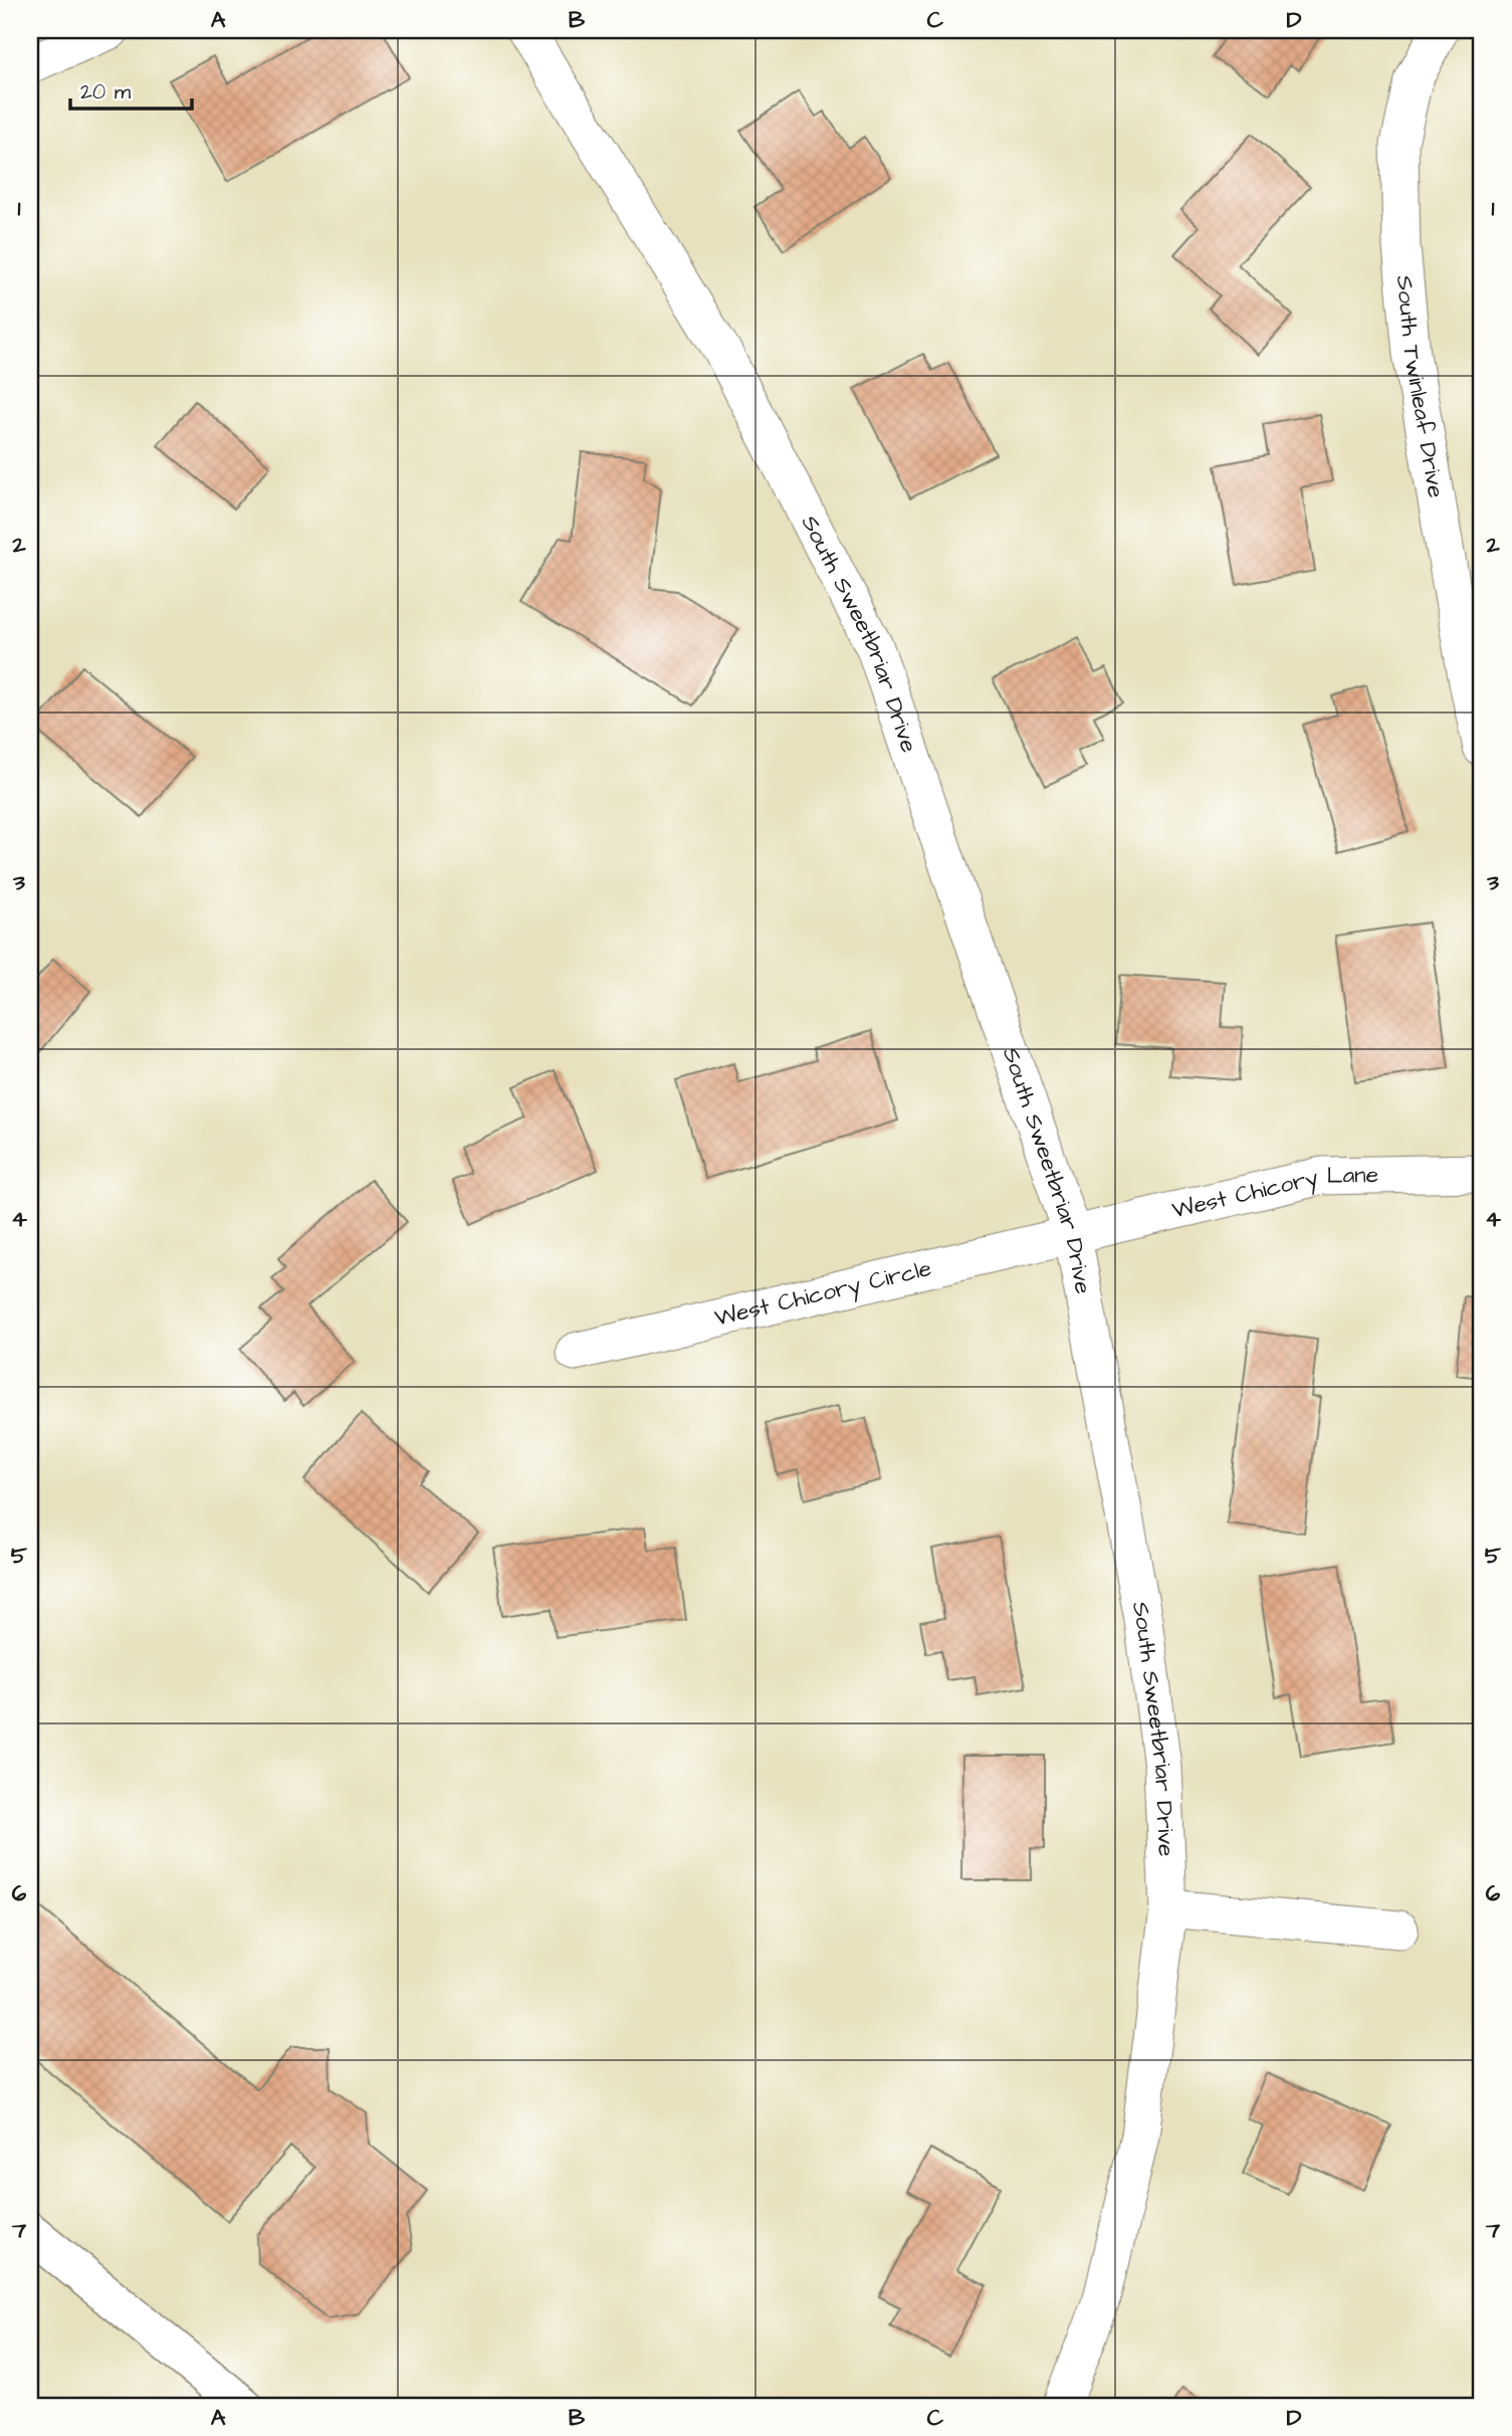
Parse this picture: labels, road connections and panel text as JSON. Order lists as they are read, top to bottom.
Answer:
{
  "streets": {
    "street": [
      "South Twinleaf Drive",
      "South Sweetbriar Drive",
      "West Chicory Lane",
      "West Chicory Circle"
    ]
  },
  "crossings": [
    ["South Sweetbriar Drive", "West Chicory Lane"],
    ["South Sweetbriar Drive", "West Chicory Circle"],
    ["West Chicory Lane", "West Chicory Circle"]
  ],
  "scale_bar": "20 m",
  "grid": {
    "columns": [
      "A",
      "B",
      "C",
      "D"
    ],
    "rows": [
      "1",
      "2",
      "3",
      "4",
      "5",
      "6",
      "7"
    ]
  }
}
